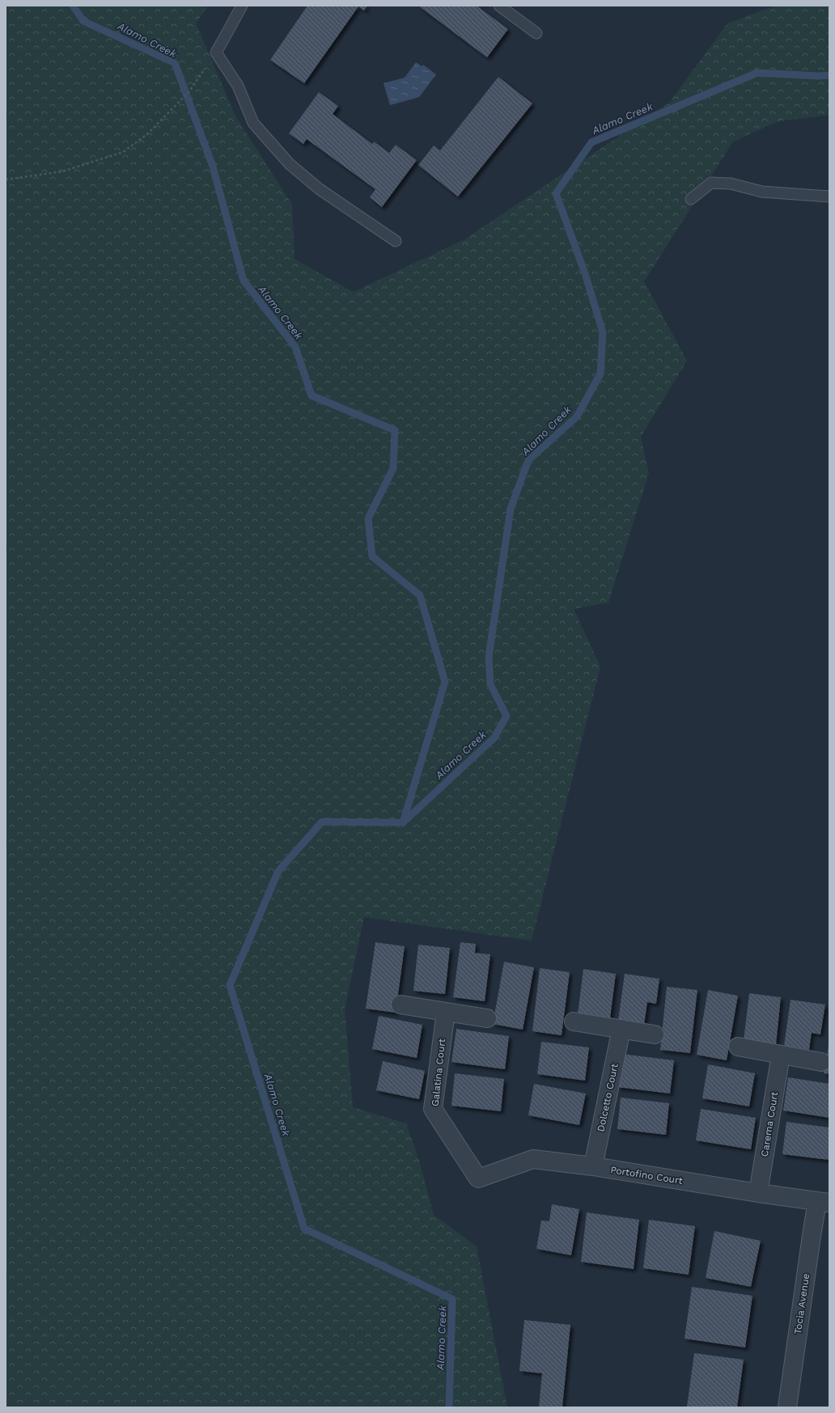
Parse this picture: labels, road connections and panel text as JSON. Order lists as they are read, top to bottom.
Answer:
{
  "streets": {
    "street": [
      "Galatina Court",
      "Dolcetto Court",
      "Carema Court",
      "Portofino Court",
      "Tocia Avenue"
    ]
  },
  "crossings": [
    ["Galatina Court", "Portofino Court"],
    ["Dolcetto Court", "Portofino Court"],
    ["Carema Court", "Portofino Court"],
    ["Portofino Court", "Tocia Avenue"]
  ],
  "water": ["Alamo Creek"]
}
